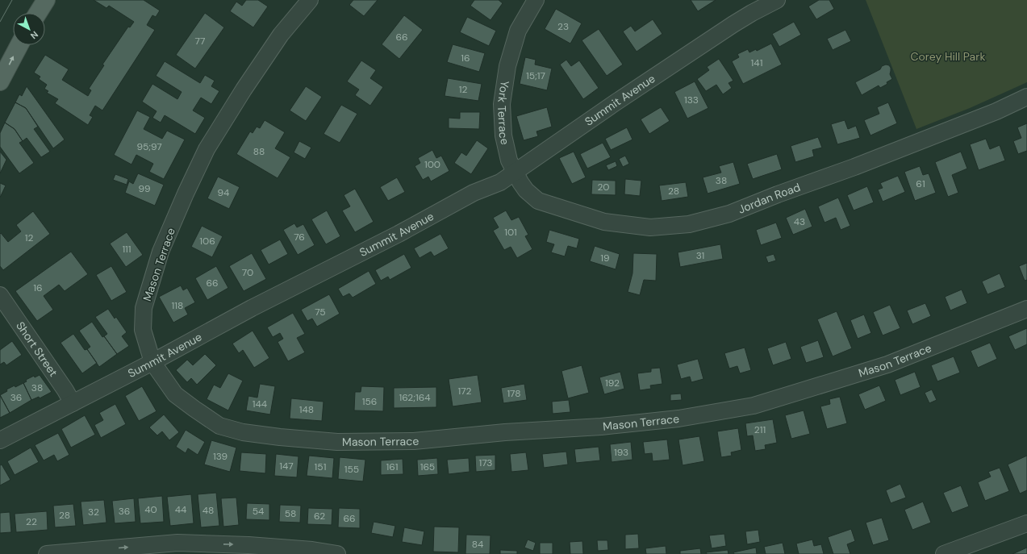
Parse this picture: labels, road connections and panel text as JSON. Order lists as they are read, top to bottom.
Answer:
{
  "streets": {
    "street": [
      "Summit Avenue",
      "York Terrace",
      "Jordan Road",
      "Mason Terrace",
      "Short Street"
    ]
  },
  "crossings": [
    ["Summit Avenue", "York Terrace"],
    ["Summit Avenue", "Jordan Road"],
    ["Summit Avenue", "Mason Terrace"],
    ["Summit Avenue", "Short Street"],
    ["York Terrace", "Jordan Road"]
  ],
  "parks": ["Corey Hill Park"],
  "house_numbers": [
    "23",
    "66",
    "77",
    "16",
    "141",
    "15;17",
    "12",
    "133",
    "95;97",
    "88",
    "100",
    "38",
    "61",
    "20",
    "99",
    "28",
    "94",
    "43",
    "101",
    "76",
    "12",
    "106",
    "111",
    "31",
    "19",
    "70",
    "66",
    "16",
    "118",
    "75",
    "192",
    "38",
    "172",
    "178",
    "36",
    "162;164",
    "156",
    "144",
    "148",
    "211",
    "193",
    "139",
    "173",
    "147",
    "151",
    "161",
    "165",
    "155",
    "40",
    "44",
    "48",
    "36",
    "54",
    "32",
    "58",
    "28",
    "62",
    "66",
    "22",
    "84"
  ],
  "north": "bottom right"
}
